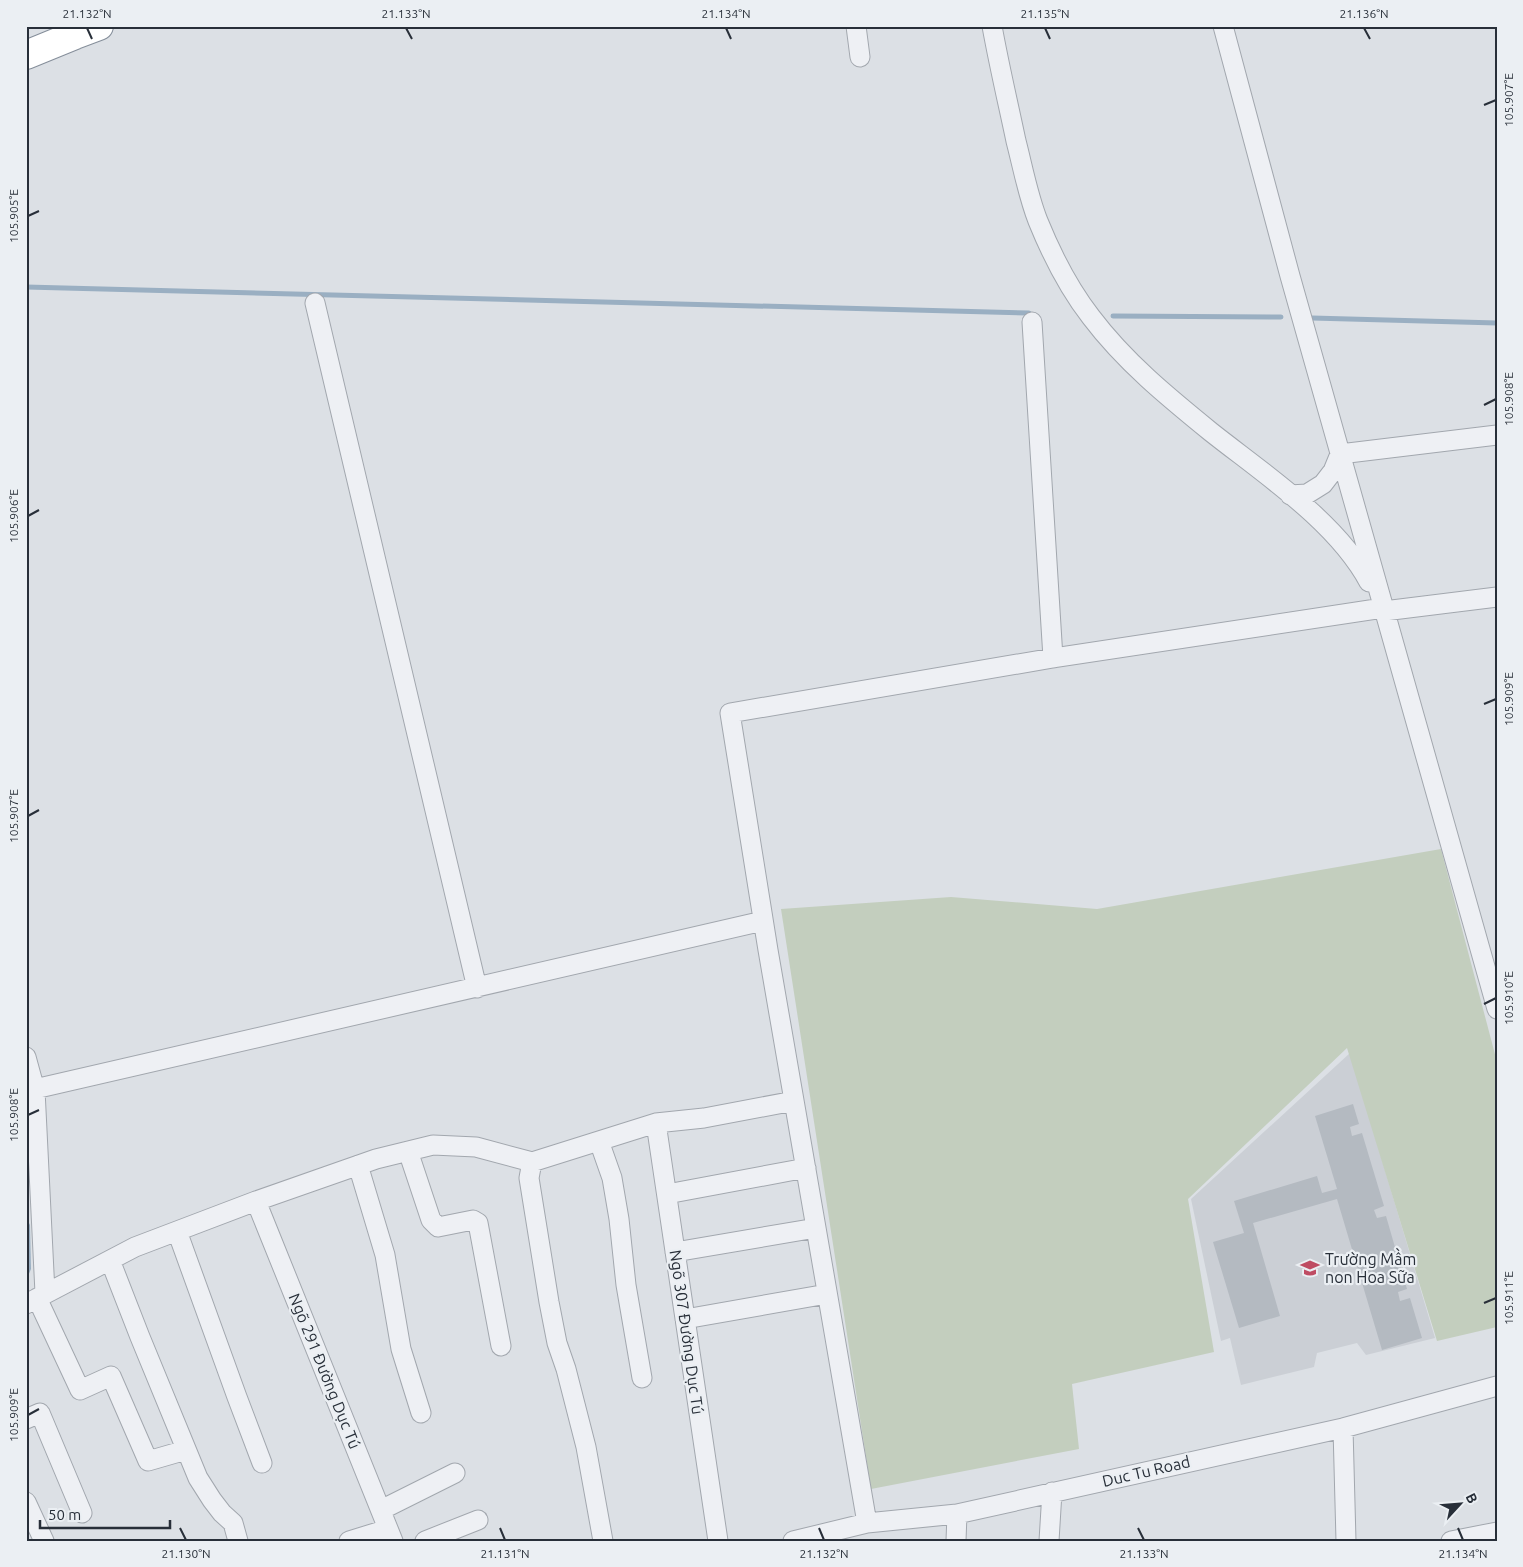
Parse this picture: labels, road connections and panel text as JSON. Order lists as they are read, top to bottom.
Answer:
{
  "streets": {
    "street": ["Ngõ 307 Đường Dục Tú", "Ngõ 291 Đường Dục Tú", "Duc Tu Road"]
  },
  "places": {
    "school or university": ["Trường Mầm non Hoa Sữa"]
  },
  "scale_bar": "50 m",
  "north": "top right",
  "coordinates": [
    "21.132°N",
    "21.133°N",
    "21.134°N",
    "21.135°N",
    "21.136°N",
    "105.907°E",
    "105.905°E",
    "105.908°E",
    "105.906°E",
    "105.909°E",
    "105.910°E",
    "105.911°E",
    "21.130°N",
    "21.131°N"
  ]
}
